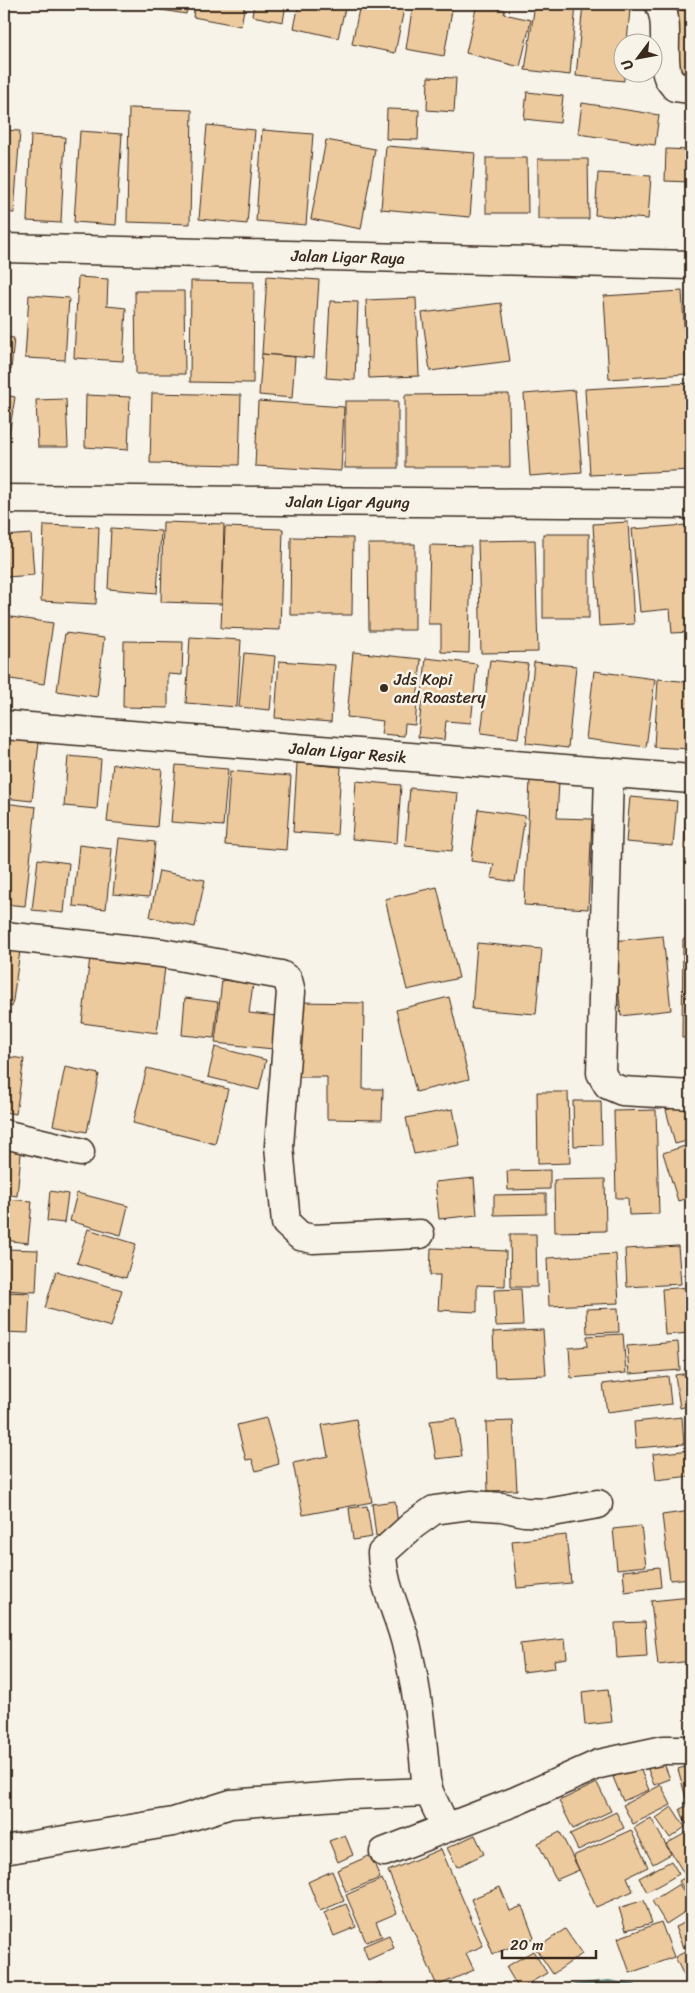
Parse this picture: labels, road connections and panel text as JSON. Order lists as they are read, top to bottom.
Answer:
{
  "streets": {
    "street": ["Jalan Ligar Raya", "Jalan Ligar Agung", "Jalan Ligar Resik"]
  },
  "places": ["Jds Kopi and Roastery"],
  "scale_bar": "20 m",
  "north": "bottom left"
}
